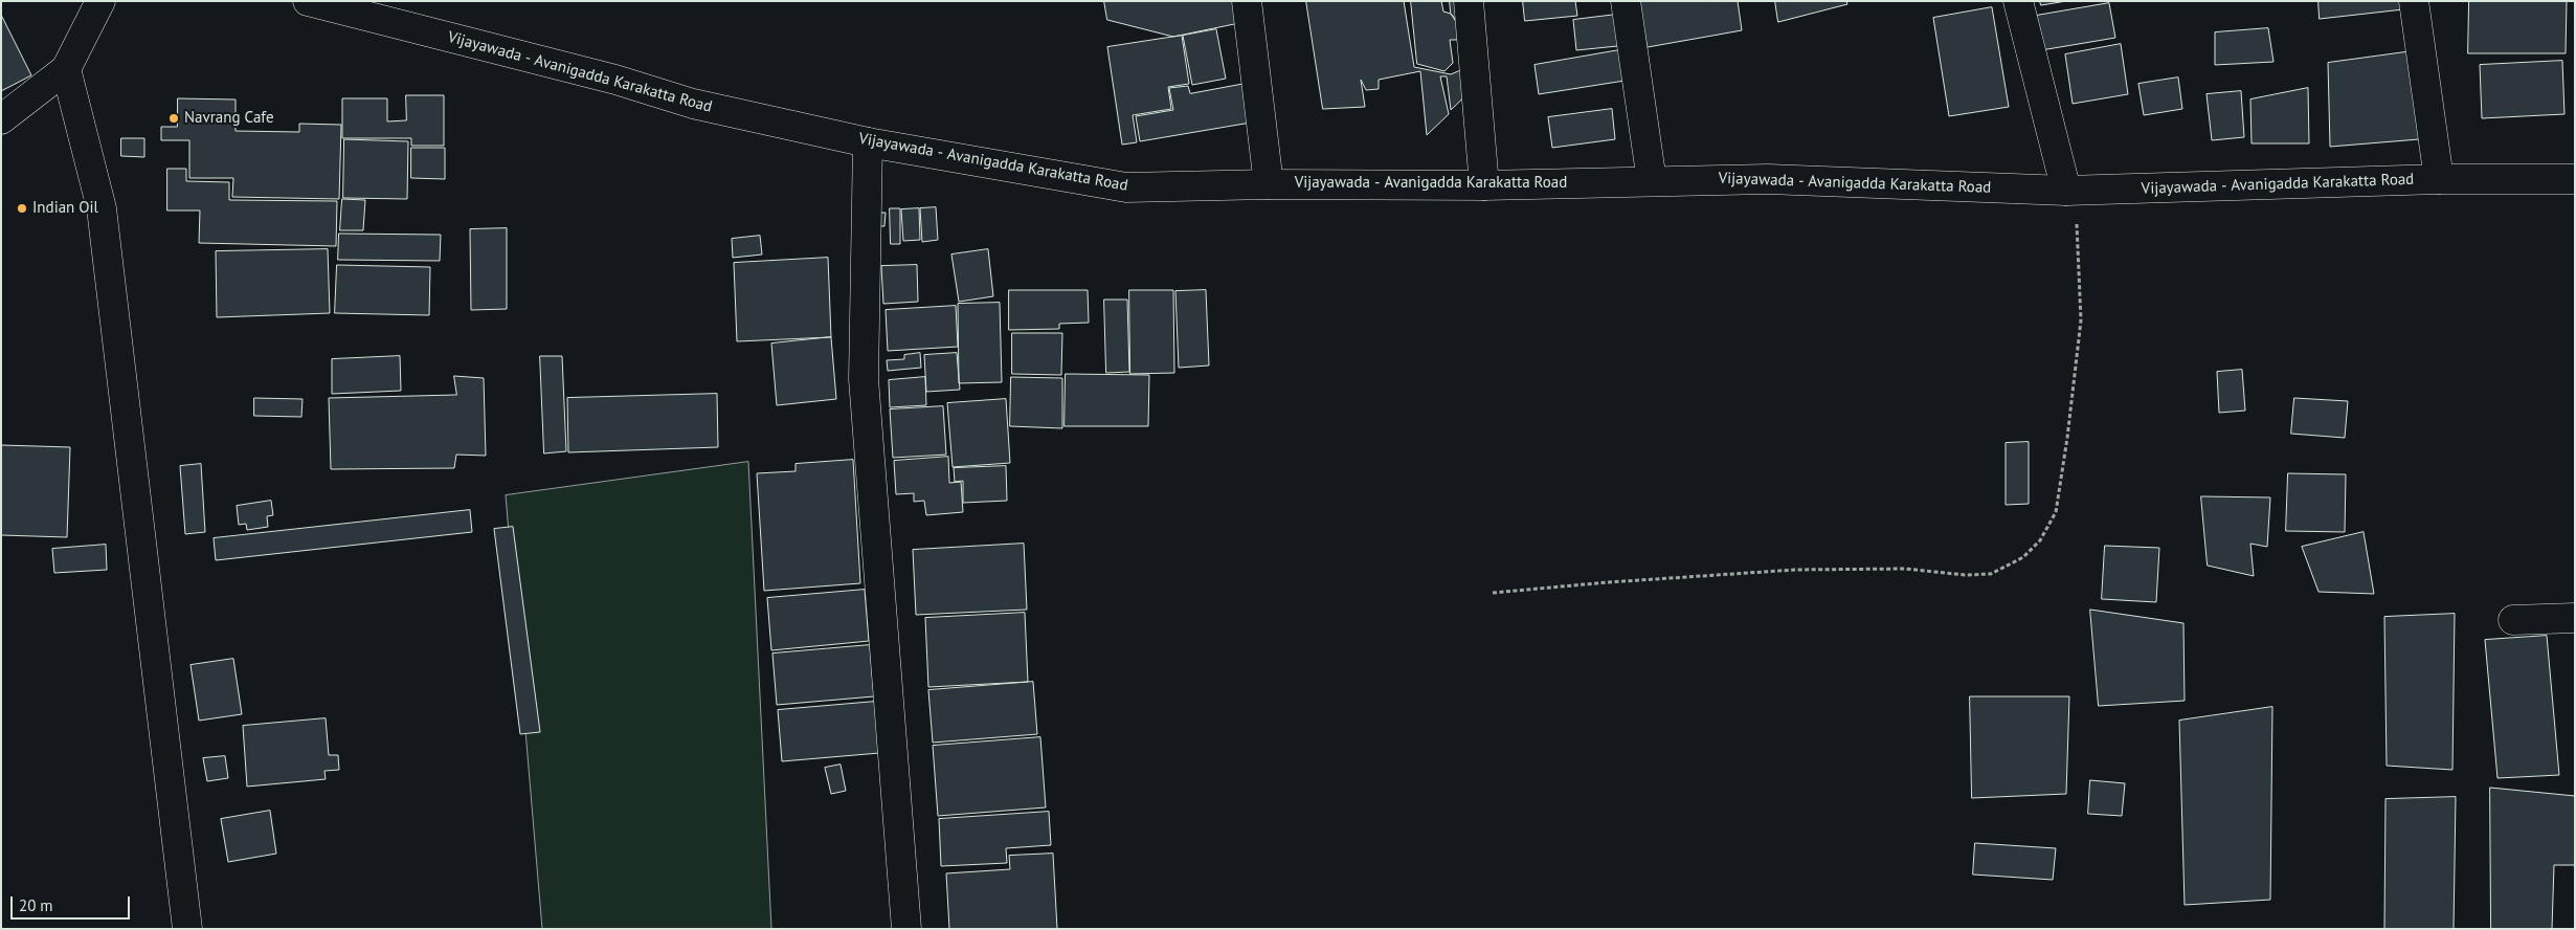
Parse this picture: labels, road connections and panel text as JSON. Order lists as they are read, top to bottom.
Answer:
{
  "streets": {
    "street": ["Vijayawada - Avanigadda Karakatta Road"]
  },
  "places": ["Navrang Cafe", "Indian Oil"],
  "scale_bar": "20 m"
}
